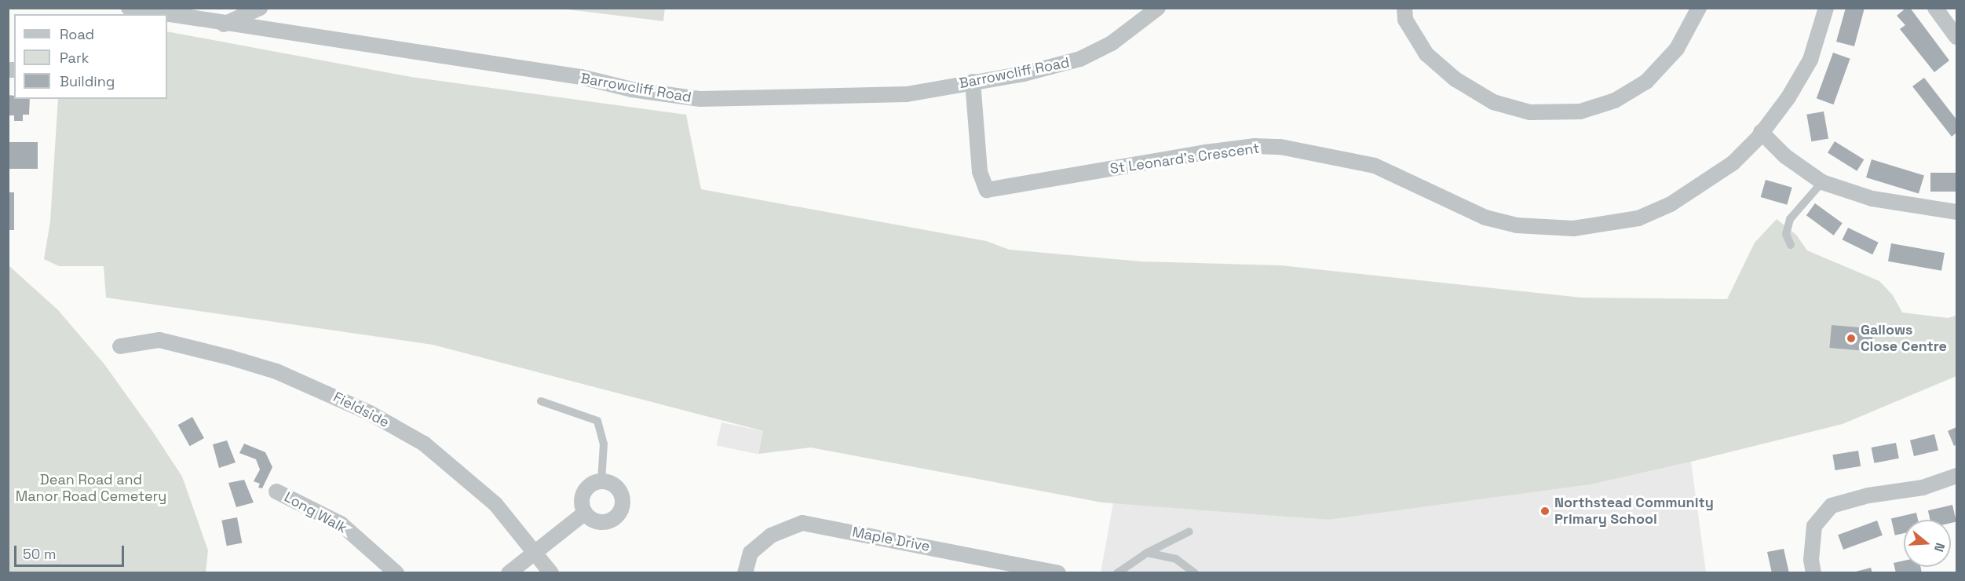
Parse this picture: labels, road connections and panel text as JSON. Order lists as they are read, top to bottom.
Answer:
{
  "streets": {
    "street": [
      "Barrowcliff Road",
      "St Leonard's Crescent",
      "Fieldside",
      "Long Walk",
      "Maple Drive"
    ]
  },
  "crossings": [
    ["Barrowcliff Road", "St Leonard's Crescent"]
  ],
  "parks": ["Dean Road and Manor Road Cemetery"],
  "places": ["Gallows Close Centre", "Northstead Community Primary School"],
  "legend": ["Road", "Park", "Building"],
  "scale_bar": "50 m",
  "north": "right"
}
